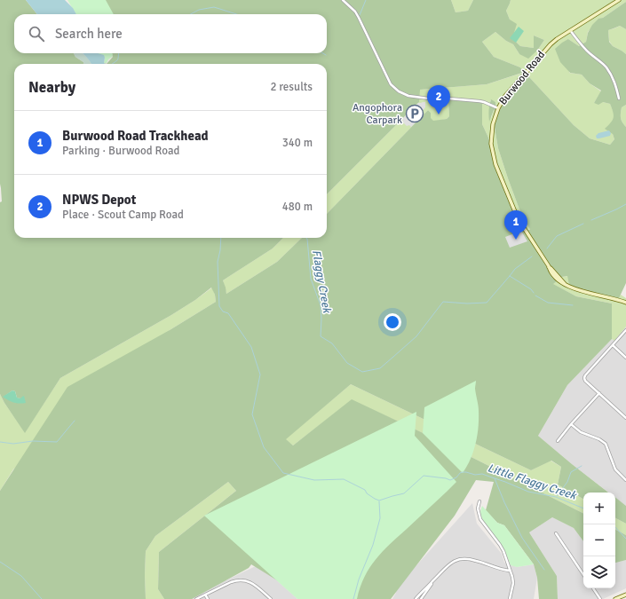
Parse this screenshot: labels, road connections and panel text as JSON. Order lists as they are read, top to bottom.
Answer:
{
  "streets": {
    "main road": ["Burwood Road"]
  },
  "water": ["Flaggy Creek", "Little Flaggy Creek"],
  "places": {
    "parking": ["Angophora Carpark"]
  },
  "page": {
    "search": "Search here",
    "heading": ["Nearby", "2 results"],
    "pins": ["2", "1"],
    "list": [
      {
        "mark": "1",
        "name": "Burwood Road Trackhead",
        "note": "Parking · Burwood Road",
        "value": "340 m"
      },
      {
        "mark": "2",
        "name": "NPWS Depot",
        "note": "Place · Scout Camp Road",
        "value": "480 m"
      }
    ],
    "map_buttons": ["+", "−"]
  }
}
